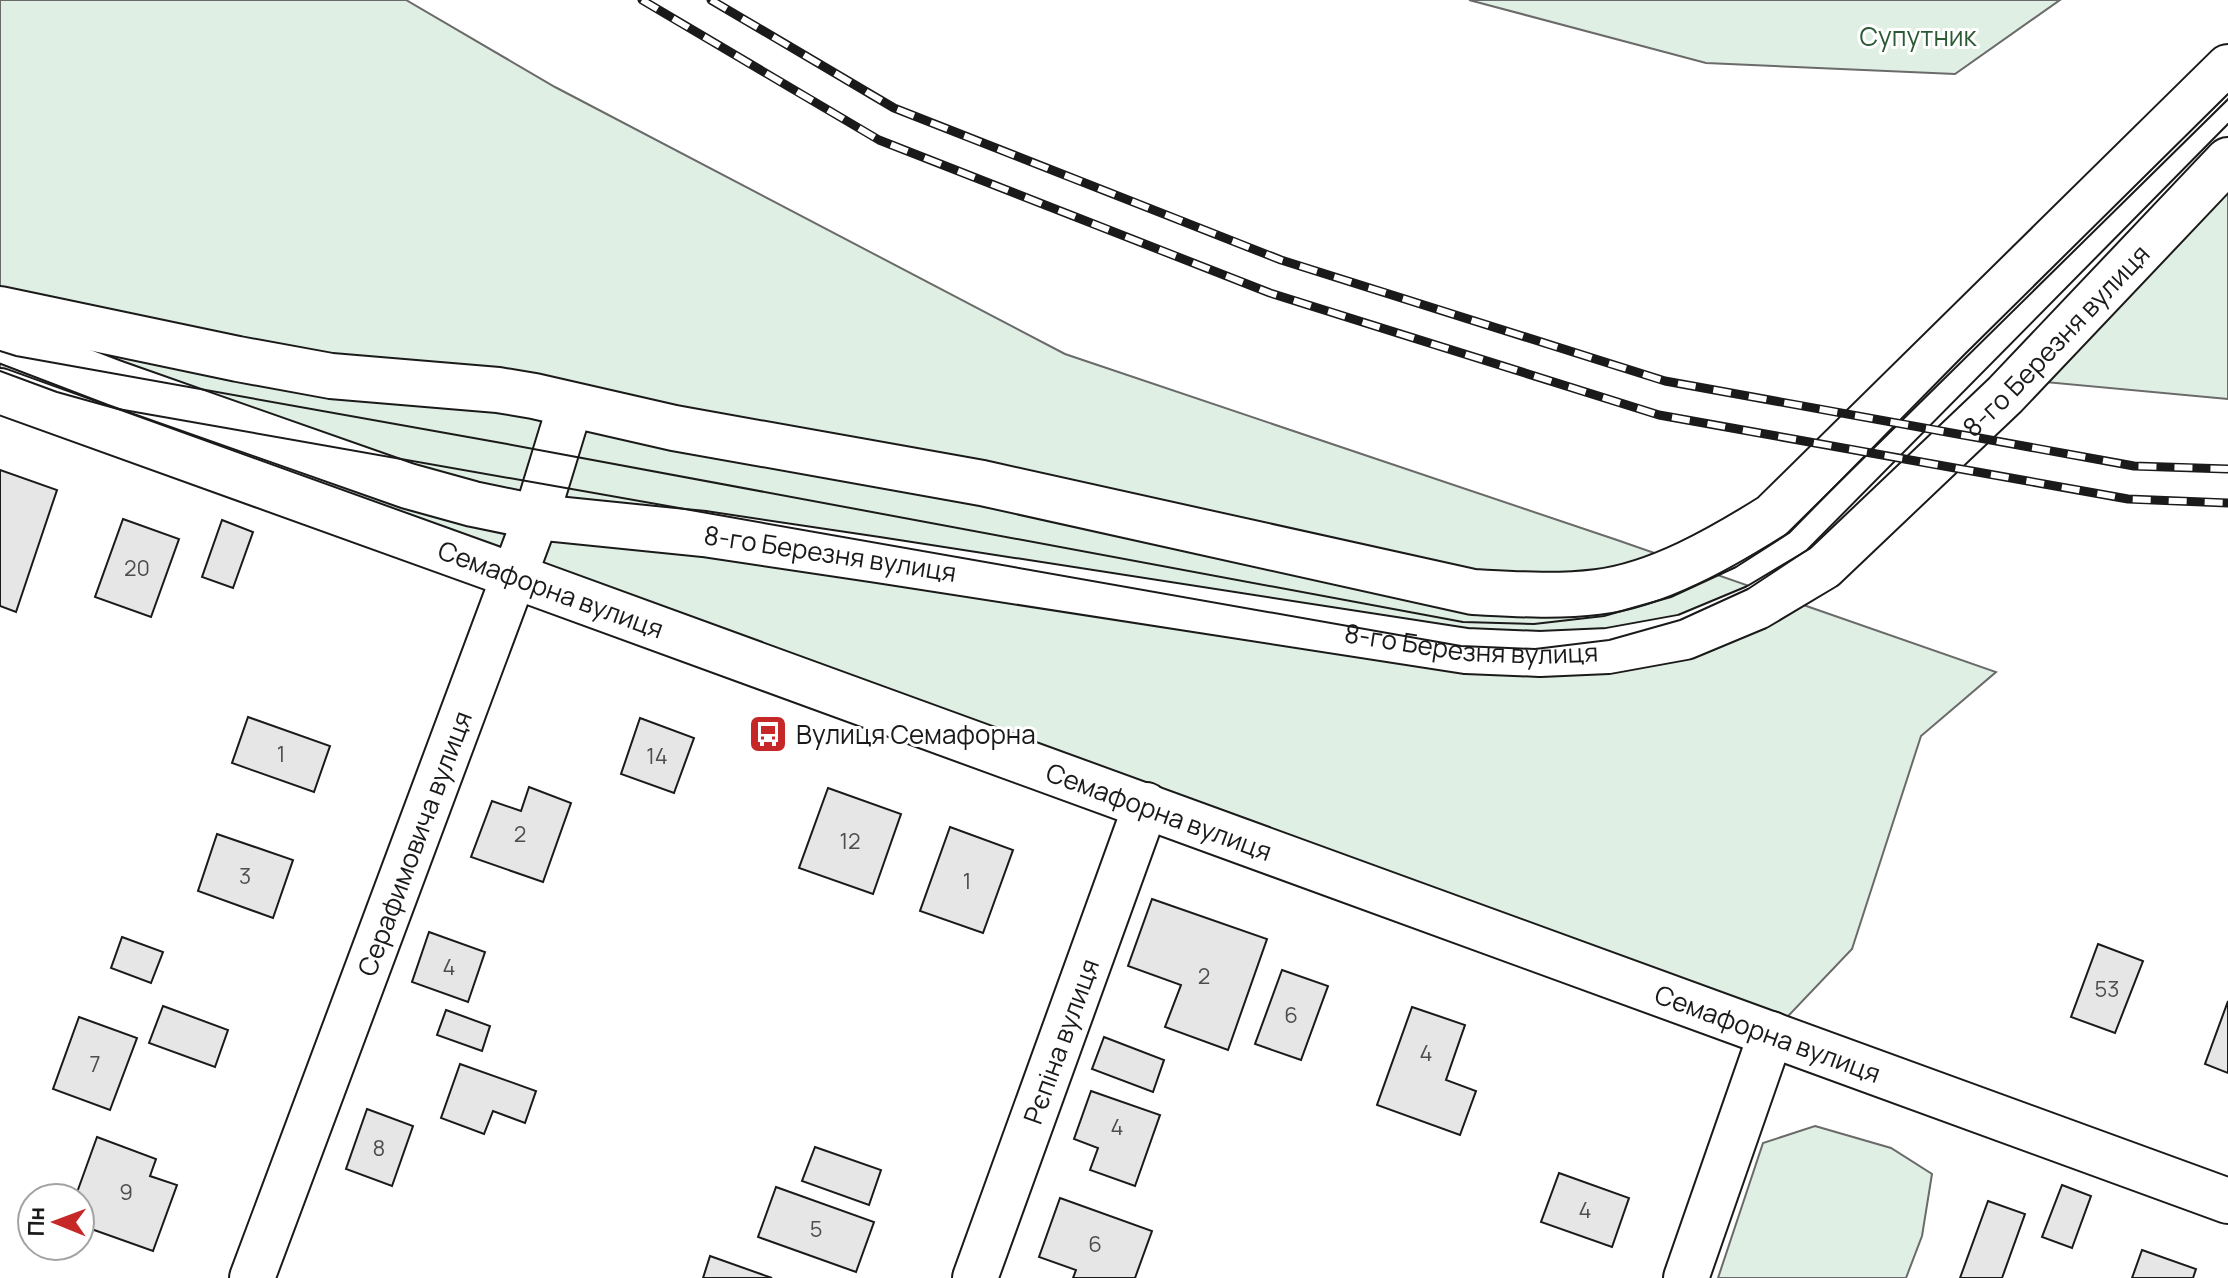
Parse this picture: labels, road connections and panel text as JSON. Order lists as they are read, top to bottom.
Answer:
{
  "streets": {
    "main road": [
      "8-го Березня вулиця",
      "Семафорна вулиця",
      "Серафимовича вулиця",
      "Рєпіна вулиця"
    ]
  },
  "crossings": [
    ["8-го Березня вулиця", "Семафорна вулиця"],
    ["8-го Березня вулиця", "Серафимовича вулиця"],
    ["Семафорна вулиця", "Серафимовича вулиця"],
    ["Семафорна вулиця", "Рєпіна вулиця"]
  ],
  "parks": ["Супутник"],
  "places": {
    "bus stop": ["Вулиця Семафорна"]
  },
  "house_numbers": [
    "20",
    "1",
    "14",
    "2",
    "12",
    "3",
    "1",
    "4",
    "2",
    "53",
    "6",
    "4",
    "7",
    "4",
    "8",
    "9",
    "4",
    "5",
    "6"
  ],
  "north": "left"
}
